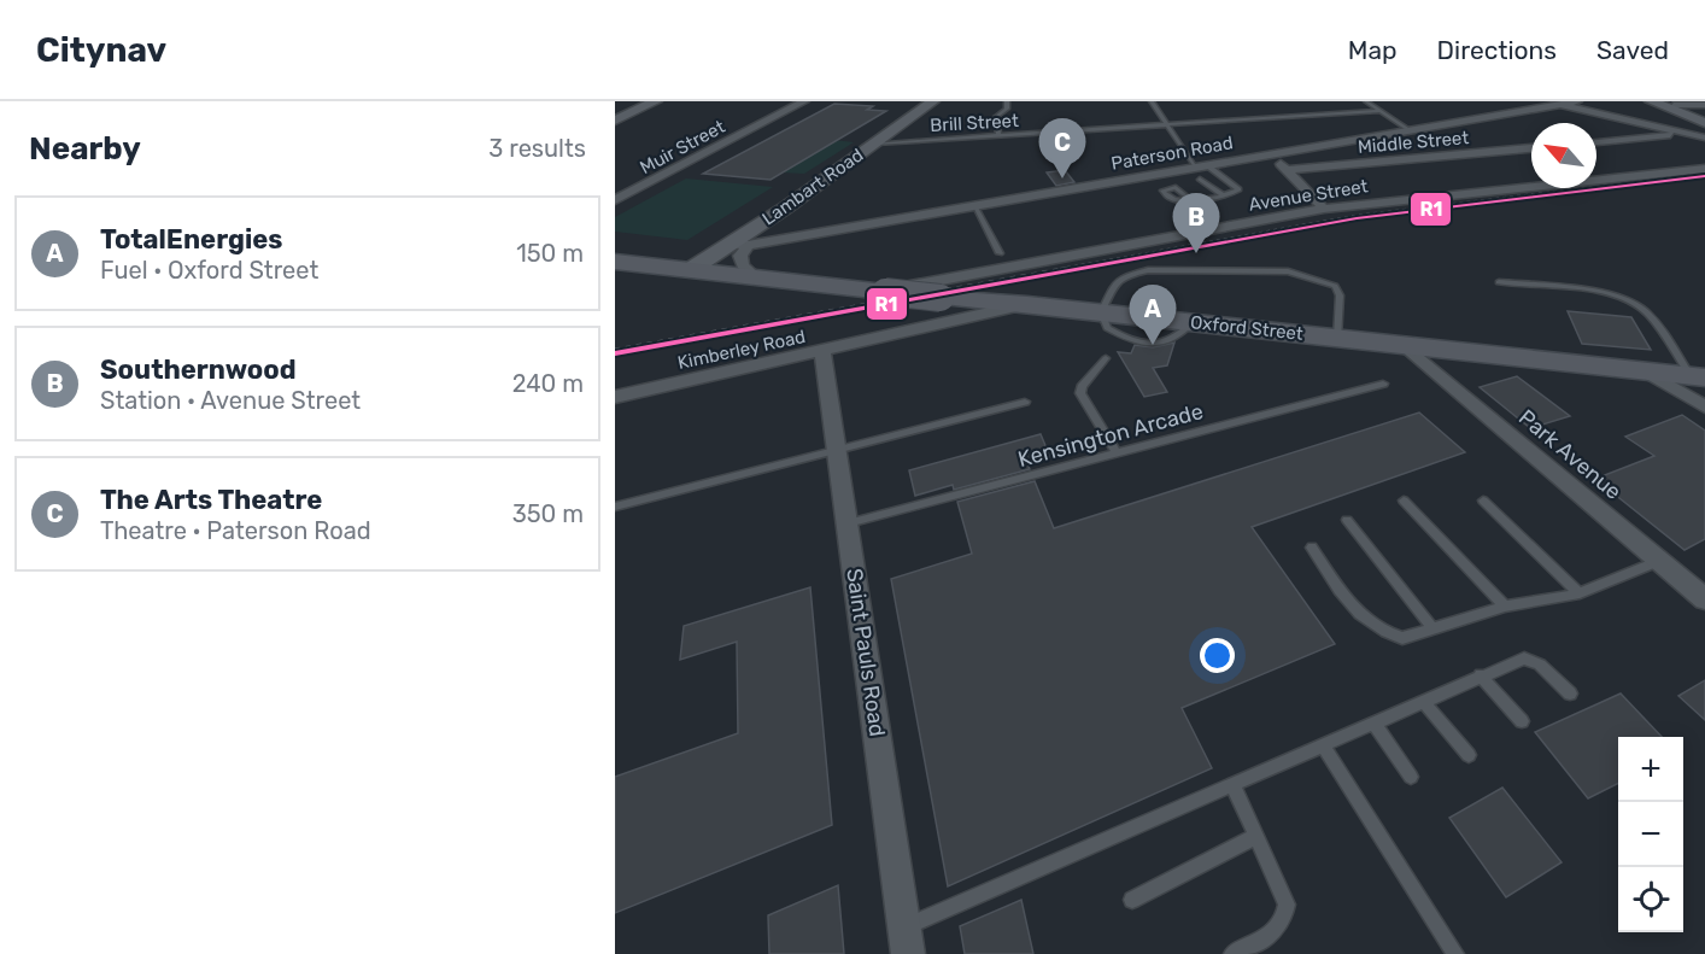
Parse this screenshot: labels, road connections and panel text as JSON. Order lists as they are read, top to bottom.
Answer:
{
  "streets": {
    "main road": ["Oxford Street"],
    "street": [
      "Middle Street",
      "Muir Street",
      "Paterson Road",
      "Lambart Road",
      "Avenue Street",
      "Kimberley Road",
      "Park Avenue",
      "Saint Pauls Road"
    ],
    "lane": ["Brill Street", "Kensington Arcade"]
  },
  "crossings": [
    ["Brill Street", "Lambart Road"],
    ["Paterson Road", "Lambart Road"],
    ["Lambart Road", "Oxford Street"],
    ["Avenue Street", "Oxford Street"],
    ["Oxford Street", "Kimberley Road"],
    ["Oxford Street", "Park Avenue"],
    ["Kimberley Road", "Saint Pauls Road"],
    ["Kensington Arcade", "Saint Pauls Road"]
  ],
  "lines": ["transit line R1"],
  "north": "top left",
  "page": {
    "header": "Citynav",
    "nav": ["Map", "Directions", "Saved"],
    "heading": ["Nearby", "3 results"],
    "pins": ["C", "B", "A"],
    "list": [
      {
        "mark": "A",
        "name": "TotalEnergies",
        "note": "Fuel · Oxford Street",
        "value": "150 m"
      },
      {
        "mark": "B",
        "name": "Southernwood",
        "note": "Station · Avenue Street",
        "value": "240 m"
      },
      {
        "mark": "C",
        "name": "The Arts Theatre",
        "note": "Theatre · Paterson Road",
        "value": "350 m"
      }
    ],
    "map_buttons": ["+", "−"]
  }
}
